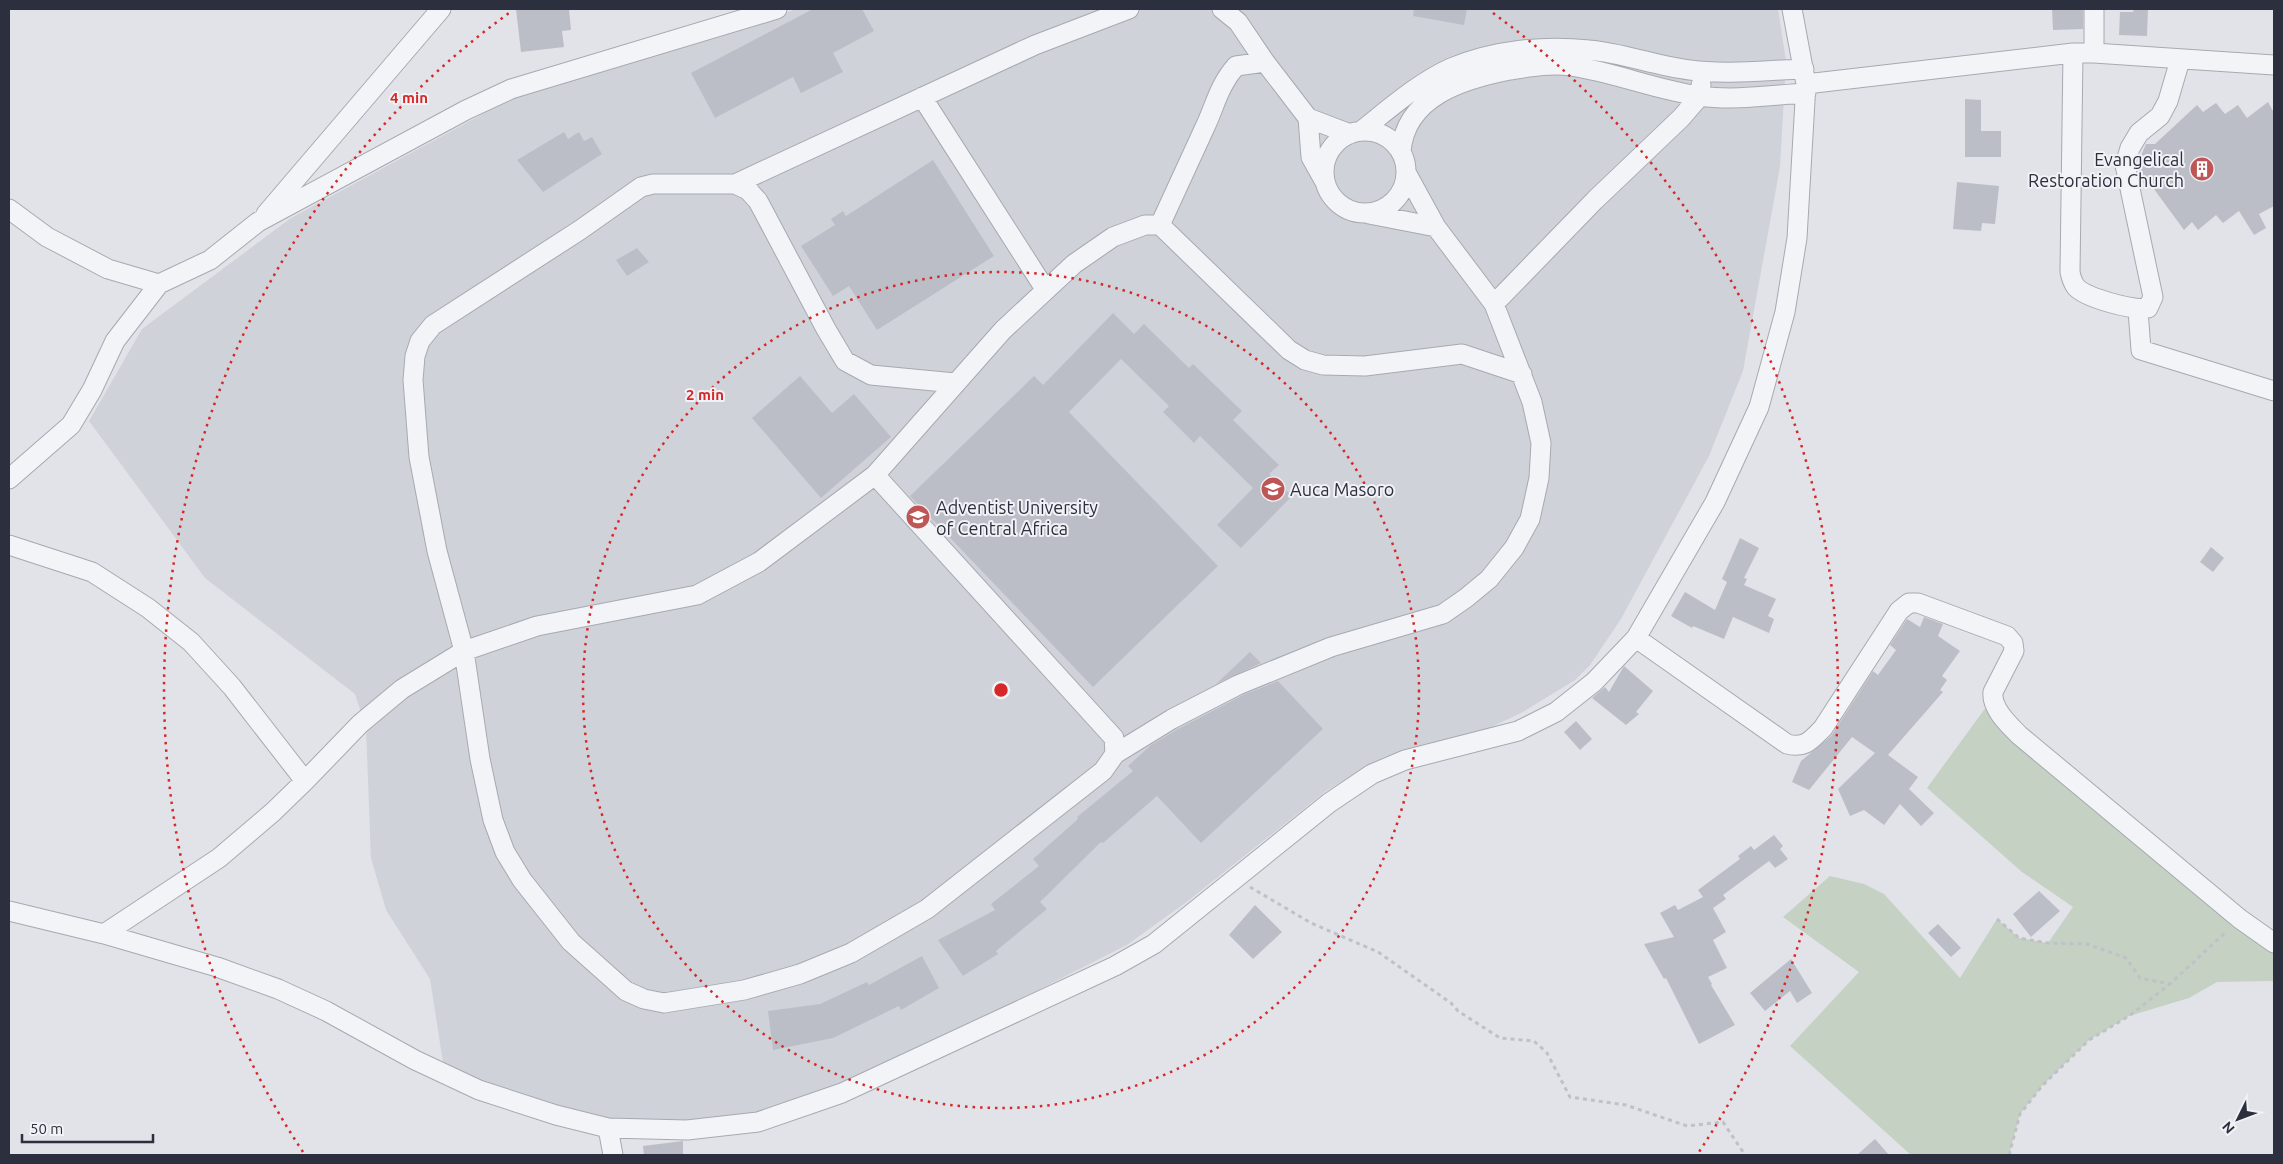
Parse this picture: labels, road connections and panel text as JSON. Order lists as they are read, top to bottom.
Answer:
{
  "places": {
    "building": ["Evangelical Restoration Church"],
    "school or university": ["Auca Masoro", "Adventist University of Central Africa"]
  },
  "scale_bar": "50 m",
  "north": "bottom left",
  "rings": ["4 min", "2 min"]
}
